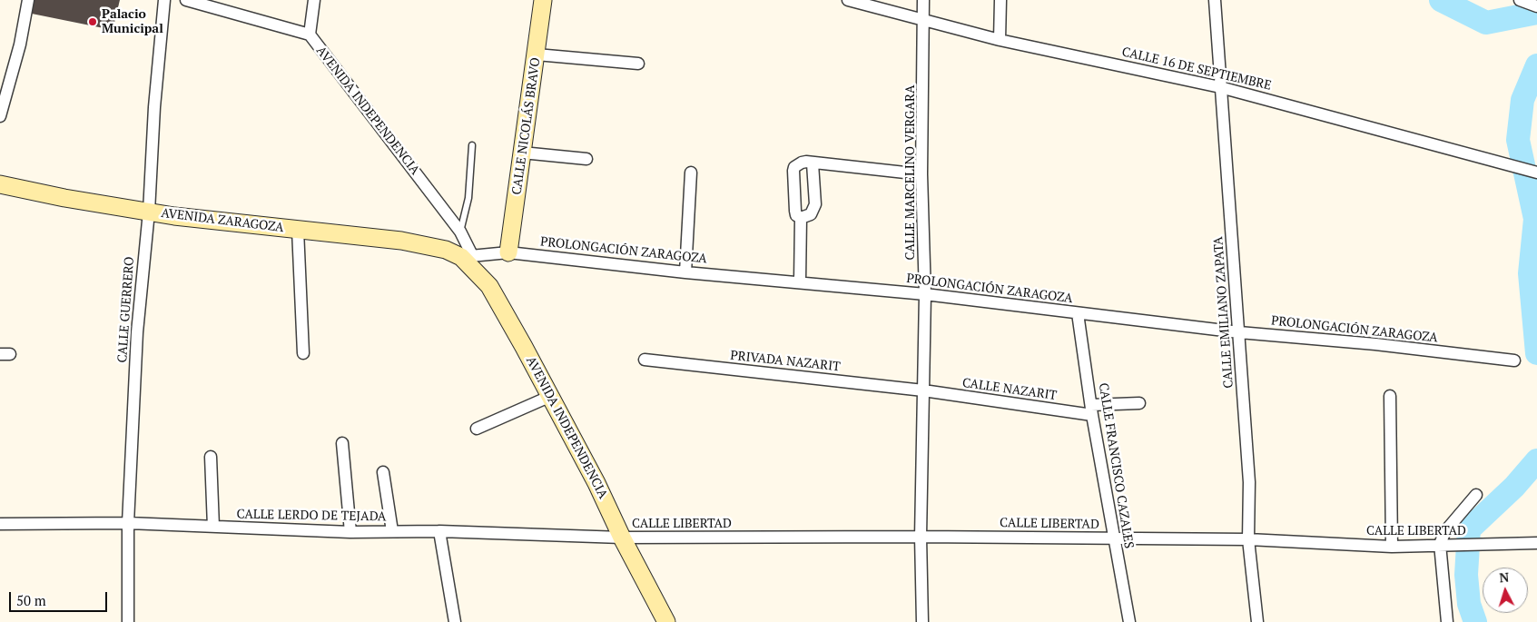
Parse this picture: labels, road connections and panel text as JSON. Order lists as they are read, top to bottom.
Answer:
{
  "streets": {
    "main road": ["AVENIDA INDEPENDENCIA", "CALLE NICOLÁS BRAVO", "AVENIDA ZARAGOZA"],
    "street": [
      "CALLE 16 DE SEPTIEMBRE",
      "CALLE MARCELINO VERGARA",
      "PROLONGACIÓN ZARAGOZA",
      "CALLE GUERRERO",
      "CALLE EMILIANO ZAPATA",
      "PRIVADA NAZARIT",
      "CALLE NAZARIT",
      "CALLE FRANCISCO CAZALES",
      "CALLE LERDO DE TEJADA",
      "CALLE LIBERTAD"
    ]
  },
  "crossings": [
    ["CALLE 16 DE SEPTIEMBRE", "CALLE MARCELINO VERGARA"],
    ["CALLE 16 DE SEPTIEMBRE", "CALLE EMILIANO ZAPATA"],
    ["AVENIDA INDEPENDENCIA", "AVENIDA ZARAGOZA"],
    ["AVENIDA INDEPENDENCIA", "PROLONGACIÓN ZARAGOZA"],
    ["AVENIDA INDEPENDENCIA", "CALLE LERDO DE TEJADA"],
    ["AVENIDA INDEPENDENCIA", "CALLE LIBERTAD"],
    ["CALLE NICOLÁS BRAVO", "PROLONGACIÓN ZARAGOZA"],
    ["CALLE MARCELINO VERGARA", "PROLONGACIÓN ZARAGOZA"],
    ["CALLE MARCELINO VERGARA", "PRIVADA NAZARIT"],
    ["CALLE MARCELINO VERGARA", "CALLE NAZARIT"],
    ["CALLE MARCELINO VERGARA", "CALLE LIBERTAD"],
    ["AVENIDA ZARAGOZA", "CALLE GUERRERO"],
    ["PROLONGACIÓN ZARAGOZA", "CALLE EMILIANO ZAPATA"],
    ["PROLONGACIÓN ZARAGOZA", "CALLE FRANCISCO CAZALES"],
    ["CALLE GUERRERO", "CALLE LERDO DE TEJADA"],
    ["CALLE EMILIANO ZAPATA", "CALLE LIBERTAD"],
    ["PRIVADA NAZARIT", "CALLE NAZARIT"],
    ["CALLE NAZARIT", "CALLE FRANCISCO CAZALES"],
    ["CALLE FRANCISCO CAZALES", "CALLE LIBERTAD"],
    ["CALLE LERDO DE TEJADA", "CALLE LIBERTAD"]
  ],
  "places": ["Palacio Municipal"],
  "scale_bar": "50 m",
  "north": "top"
}
